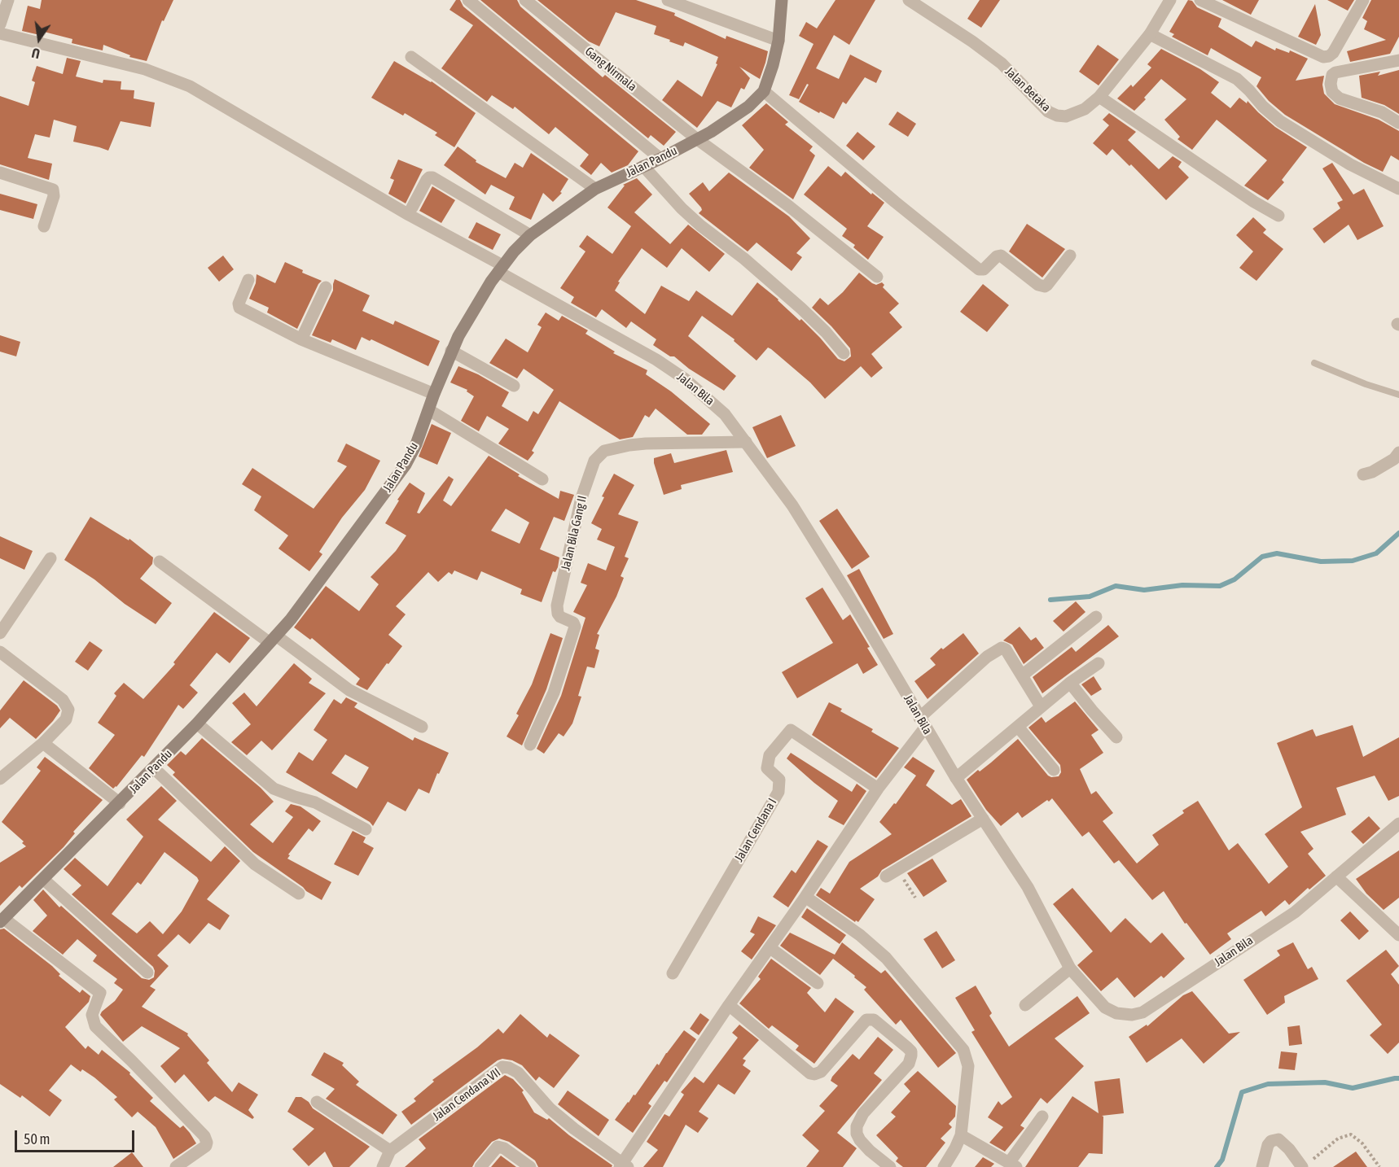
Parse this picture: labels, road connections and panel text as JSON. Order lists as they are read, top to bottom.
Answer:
{
  "streets": {
    "main road": ["Jalan Pandu"],
    "street": [
      "Gang Nirmala",
      "Jalan Betaka",
      "Jalan Bila",
      "Jalan Bila Gang II",
      "Jalan Cendana I",
      "Jalan Cendana VII"
    ]
  },
  "crossings": [
    ["Gang Nirmala", "Jalan Pandu"],
    ["Jalan Pandu", "Jalan Bila"],
    ["Jalan Bila", "Jalan Bila Gang II"]
  ],
  "scale_bar": "50 m",
  "north": "bottom"
}
